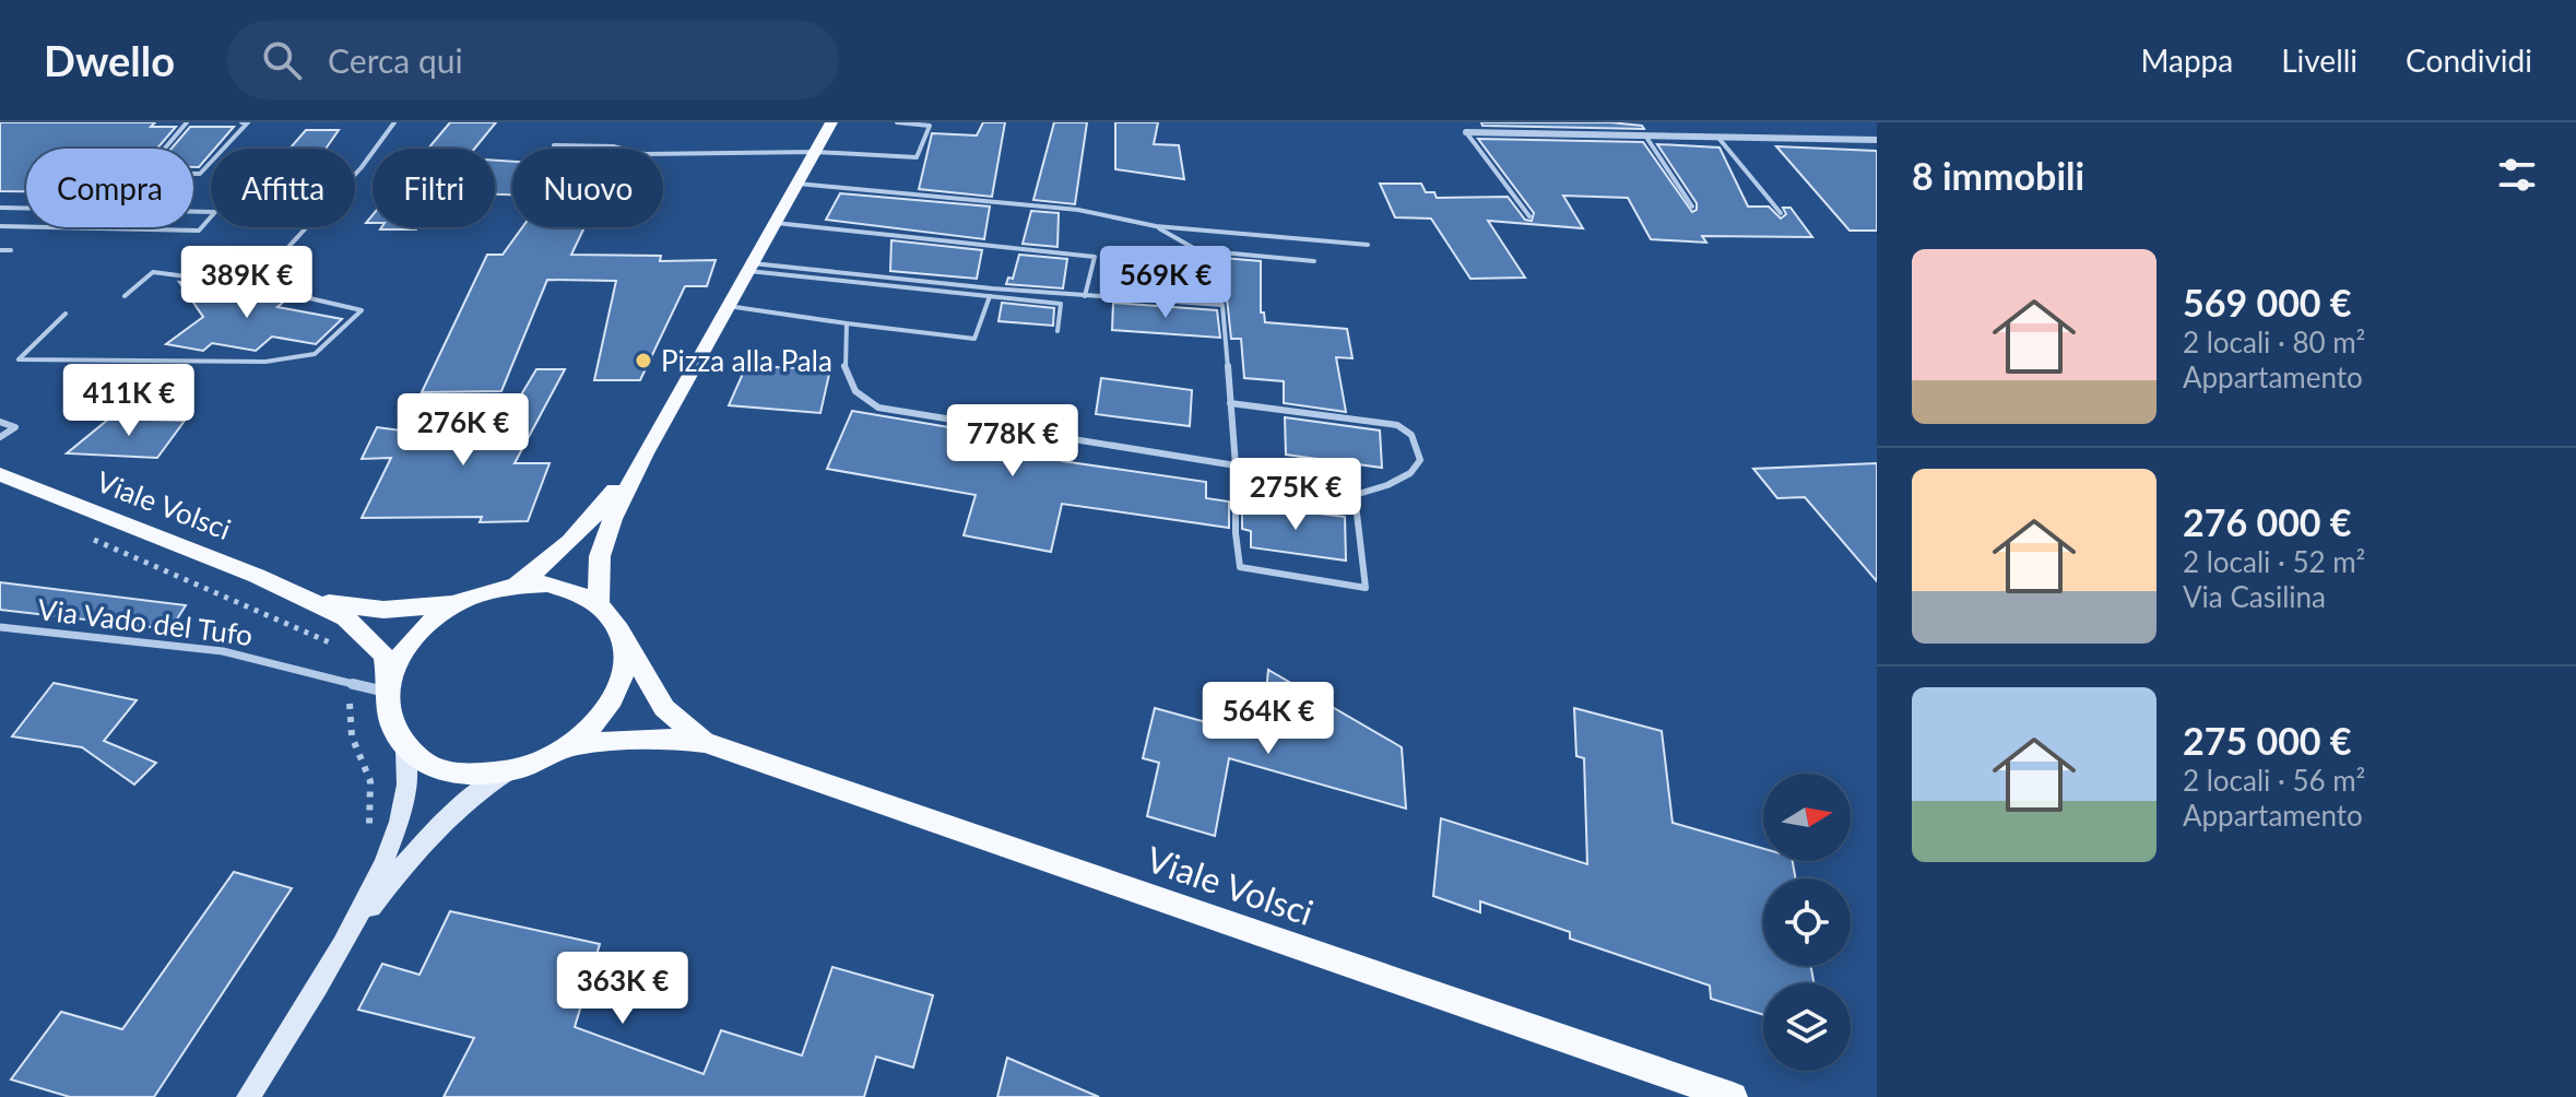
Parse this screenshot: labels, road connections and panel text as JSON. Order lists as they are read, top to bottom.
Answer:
{
  "streets": {
    "main road": ["Viale Volsci"],
    "street": ["Via Vado del Tufo"]
  },
  "crossings": [
    ["Viale Volsci", "Via Vado del Tufo"]
  ],
  "places": ["Pizza alla Pala"],
  "north": "right",
  "page": {
    "header": "Dwello",
    "search": "Cerca qui",
    "nav": ["Mappa", "Livelli", "Condividi"],
    "heading": "8 immobili",
    "chip": [
      "Compra",
      "Affitta",
      "Filtri",
      "Nuovo"
    ],
    "list": [
      {
        "name": "569 000 €",
        "note": "2 locali · 80 m² · Appartamento"
      },
      {
        "name": "276 000 €",
        "note": "2 locali · 52 m² · Via Casilina"
      },
      {
        "name": "275 000 €",
        "note": "2 locali · 56 m² · Appartamento"
      }
    ],
    "price": [
      "389K €",
      "569K €",
      "411K €",
      "276K €",
      "778K €",
      "275K €",
      "564K €",
      "363K €"
    ]
  }
}
